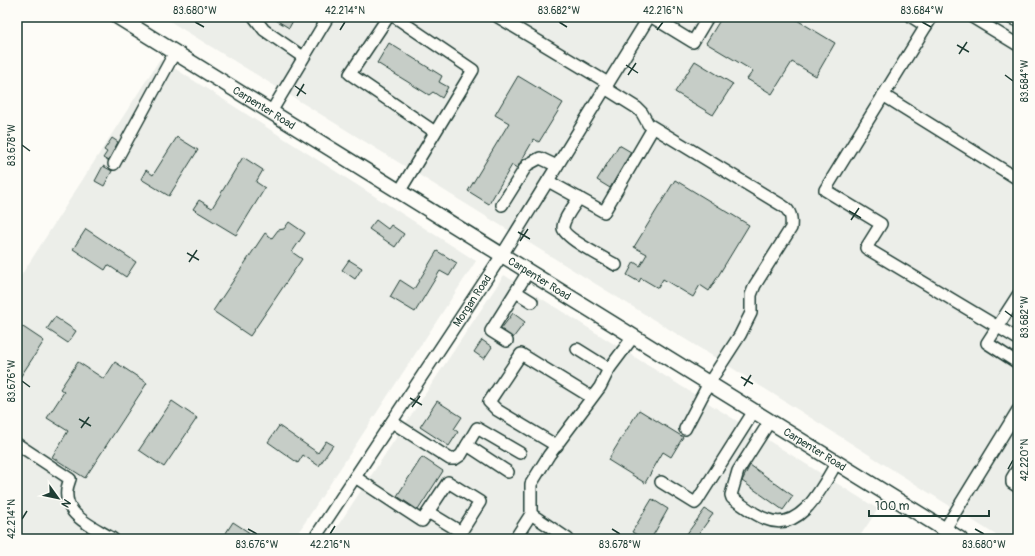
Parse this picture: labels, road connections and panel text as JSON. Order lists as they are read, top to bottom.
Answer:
{
  "streets": {
    "main road": ["Carpenter Road"],
    "street": ["Morgan Road"]
  },
  "crossings": [
    ["Carpenter Road", "Morgan Road"]
  ],
  "scale_bar": "100 m",
  "north": "bottom right",
  "coordinates": [
    "83.680°W",
    "42.214°N",
    "83.682°W",
    "42.216°N",
    "83.684°W",
    "83.678°W",
    "83.676°W",
    "42.220°N"
  ]
}
